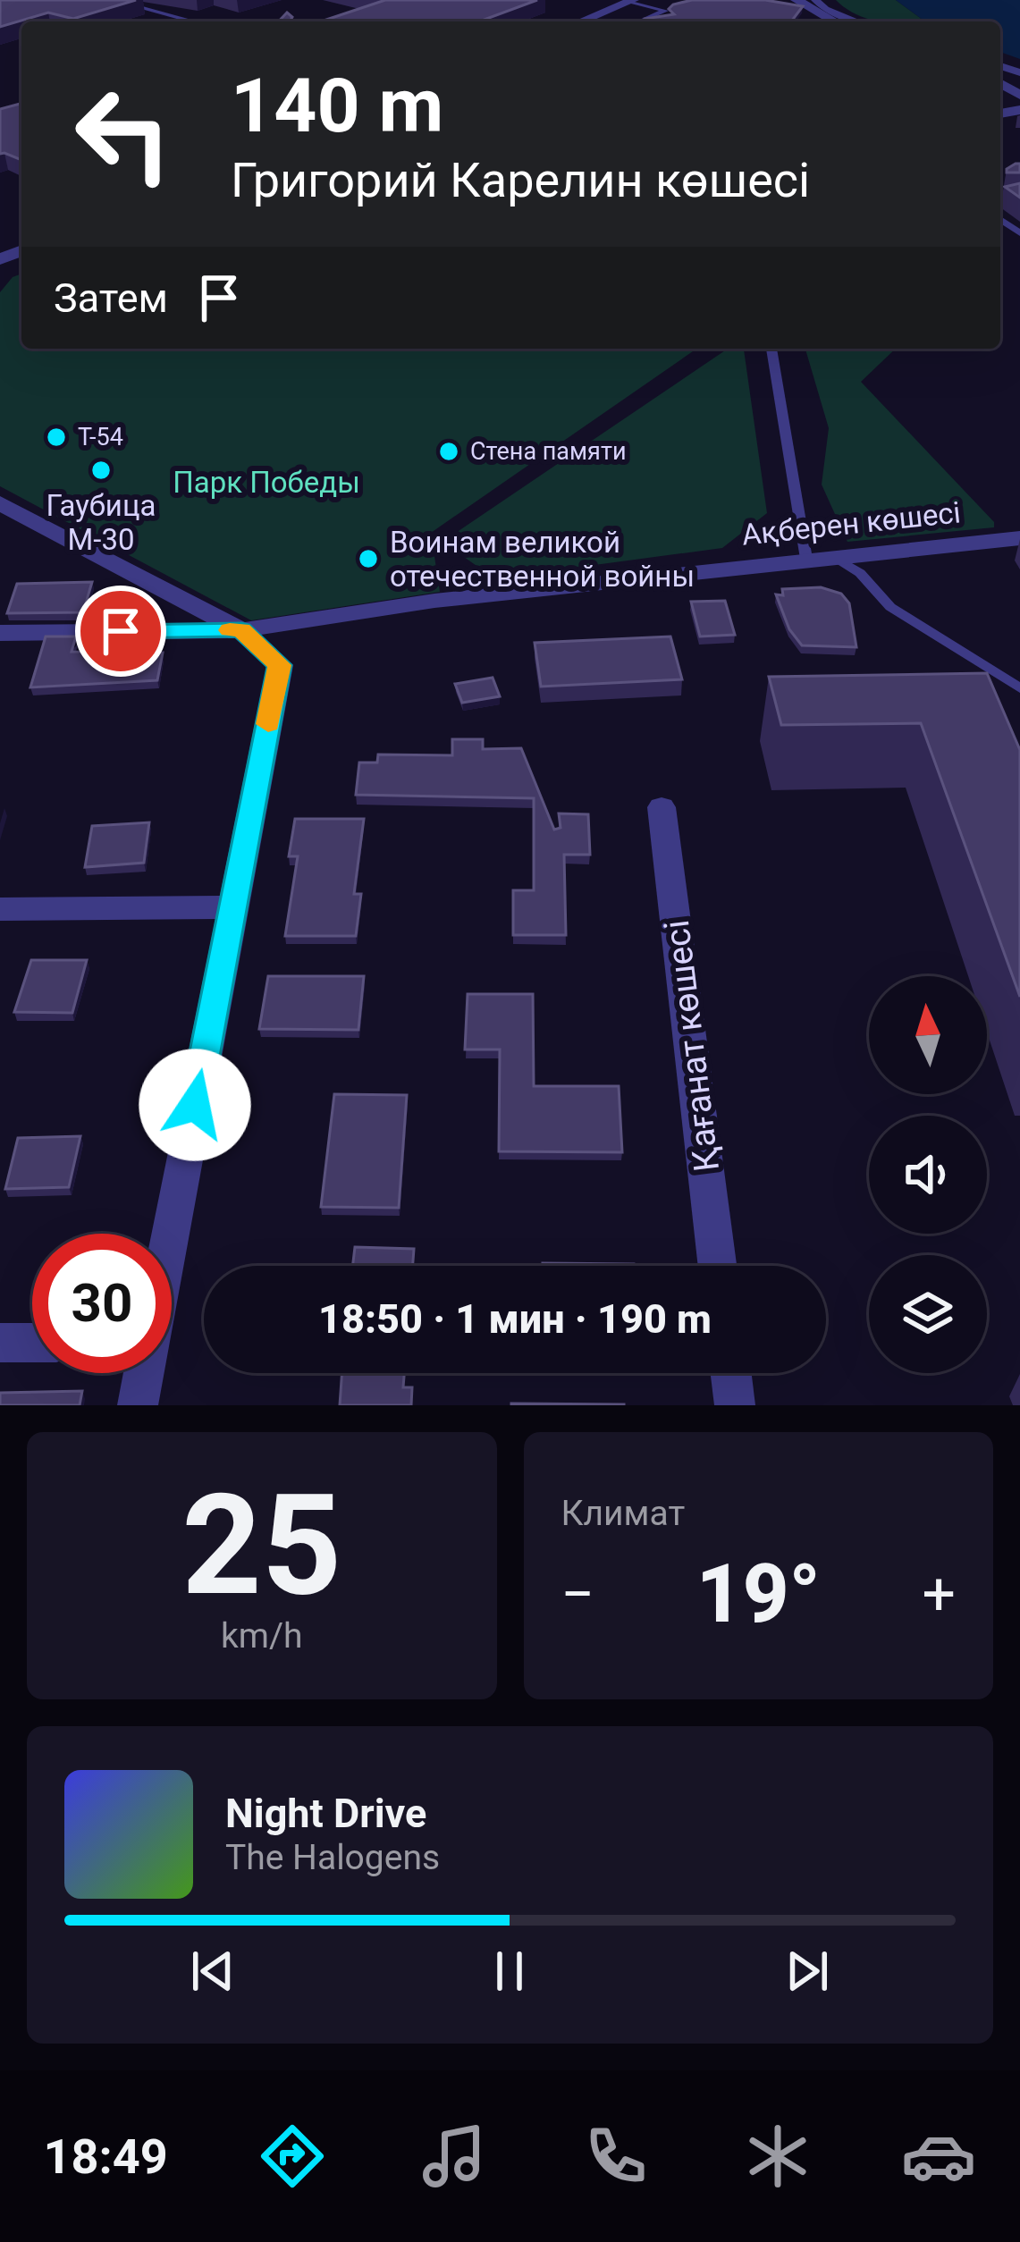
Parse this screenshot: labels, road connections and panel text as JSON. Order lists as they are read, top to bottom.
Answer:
{
  "streets": {
    "street": ["Ақберен көшесі", "Қағанат көшесі"]
  },
  "parks": ["Парк Победы"],
  "places": [
    "Т-54",
    "Стена памяти",
    "Гаубица М-30",
    "Воинам великой отечественной войны"
  ],
  "north": "top",
  "page": {
    "turn": ["140 m", "Григорий Карелин көшесі"],
    "then": "Затем",
    "limit": "30",
    "trip": "18:50 · 1 мин · 190 m",
    "tile": [
      ["25", "km/h"],
      "Климат"
    ],
    "heat": ["−", "19°", "+"],
    "song": ["Night Drive", "The Halogens"],
    "tabs": "18:49"
  }
}
